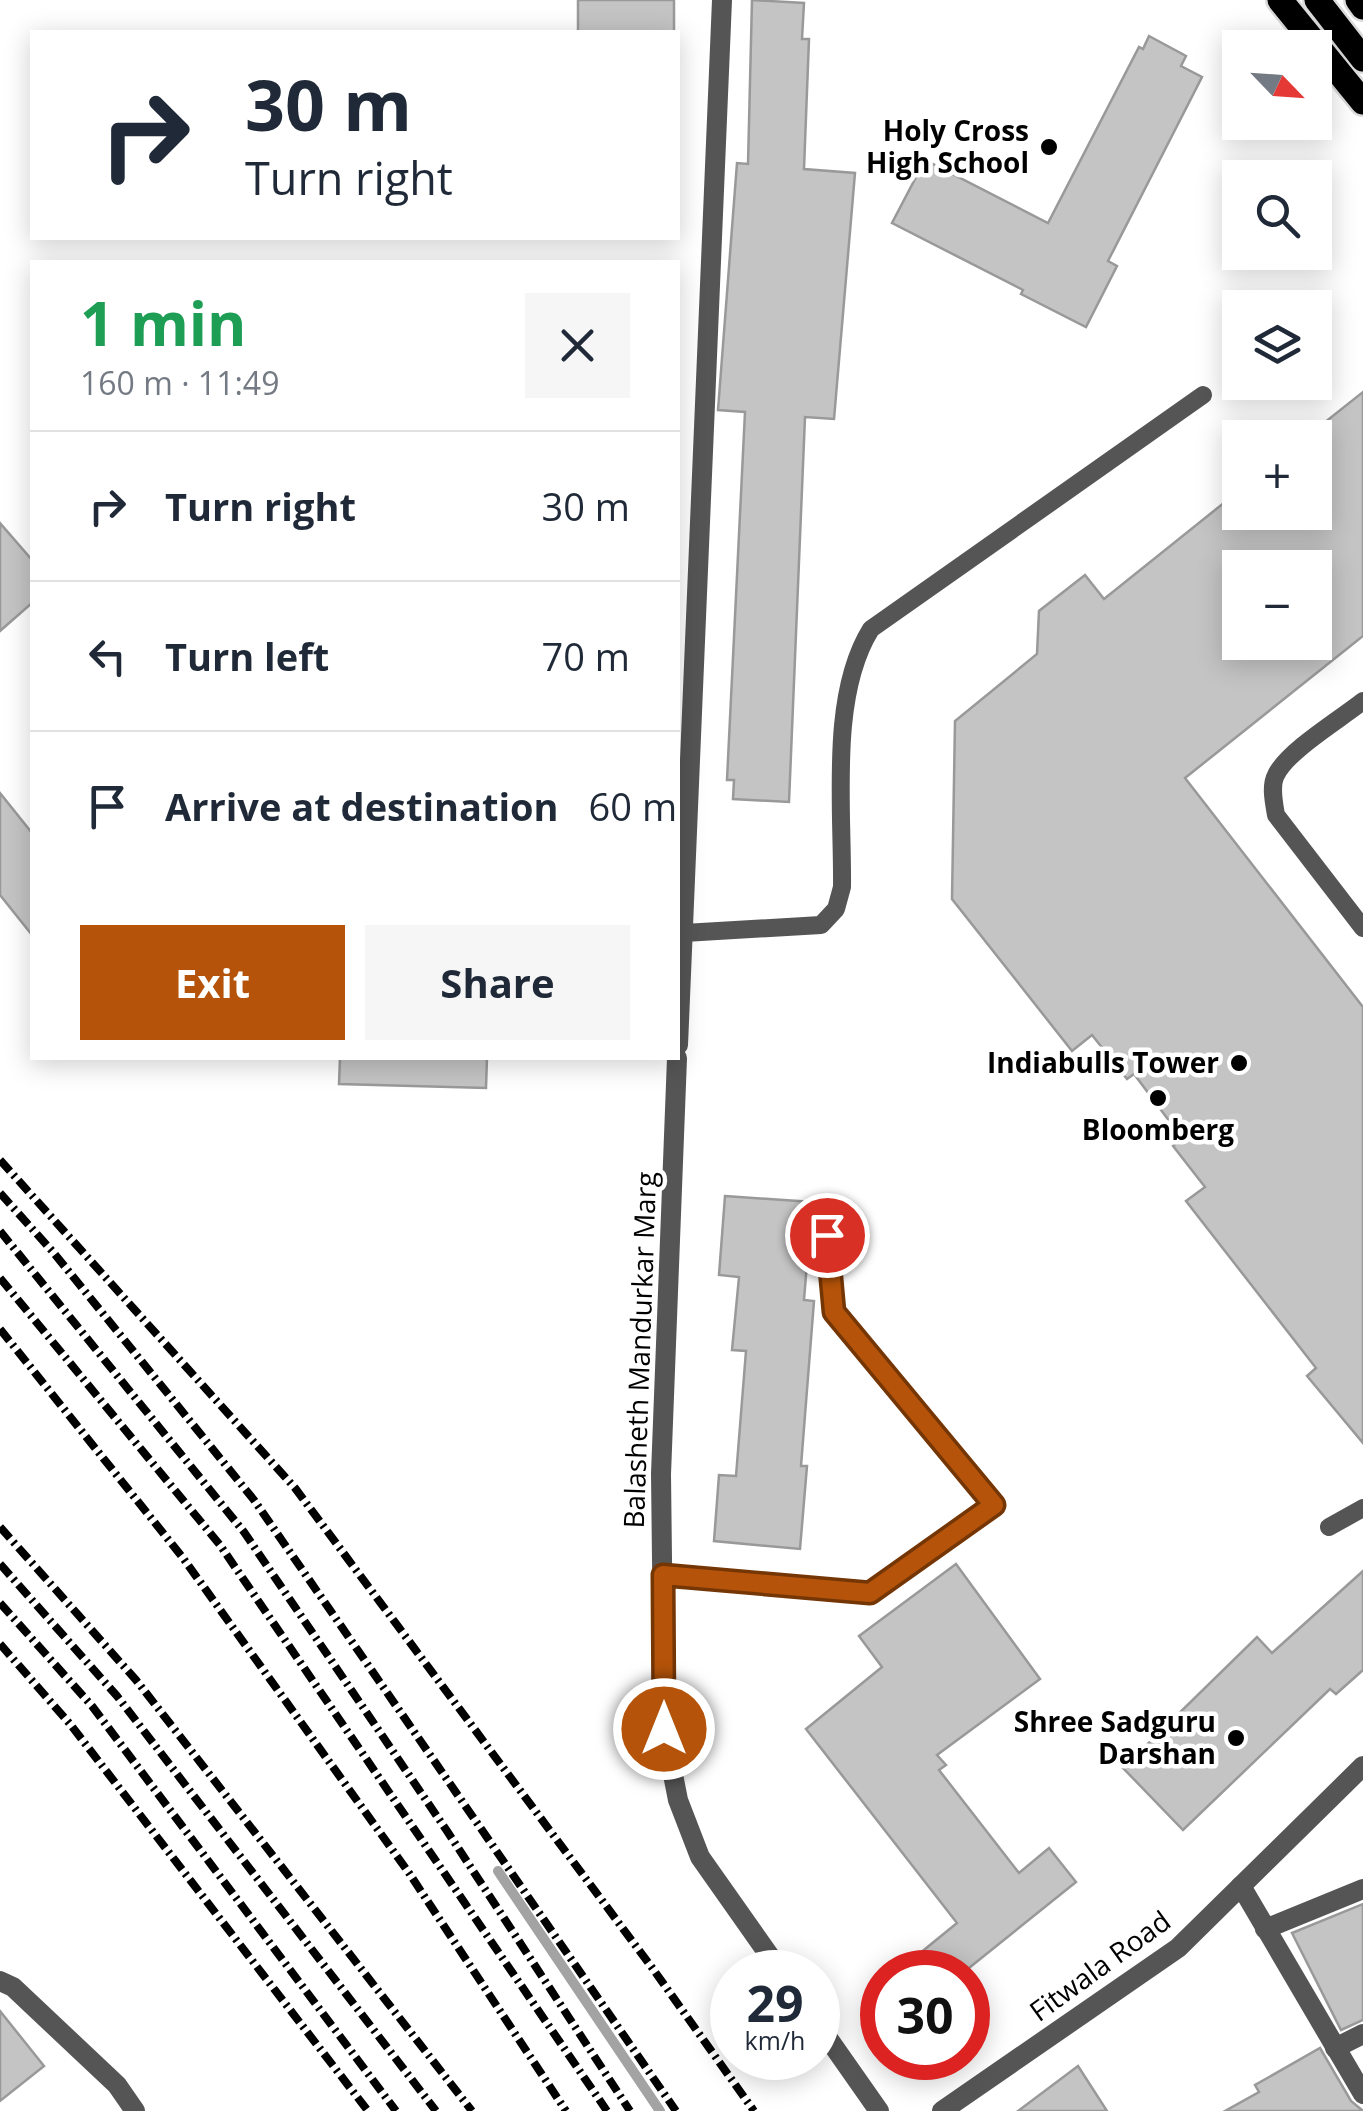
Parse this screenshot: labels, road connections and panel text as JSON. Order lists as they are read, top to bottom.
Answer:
{
  "streets": {
    "street": ["Balasheth Mandurkar Marg", "Fitwala Road"]
  },
  "places": [
    "Holy Cross High School",
    "Indiabulls Tower",
    "Bloomberg",
    "Shree Sadguru Darshan"
  ],
  "north": "bottom right",
  "page": {
    "map_buttons": ["+", "−"],
    "turn": ["30 m", "Turn right"],
    "heading": ["1 min", "160 m · 11:49"],
    "list": [
      {
        "name": "Turn right",
        "value": "30 m"
      },
      {
        "name": "Turn left",
        "value": "70 m"
      },
      {
        "name": "Arrive at destination",
        "value": "60 m"
      }
    ],
    "buttons": ["Exit", "Share"],
    "speed": "29 km/h",
    "limit": "30"
  }
}
